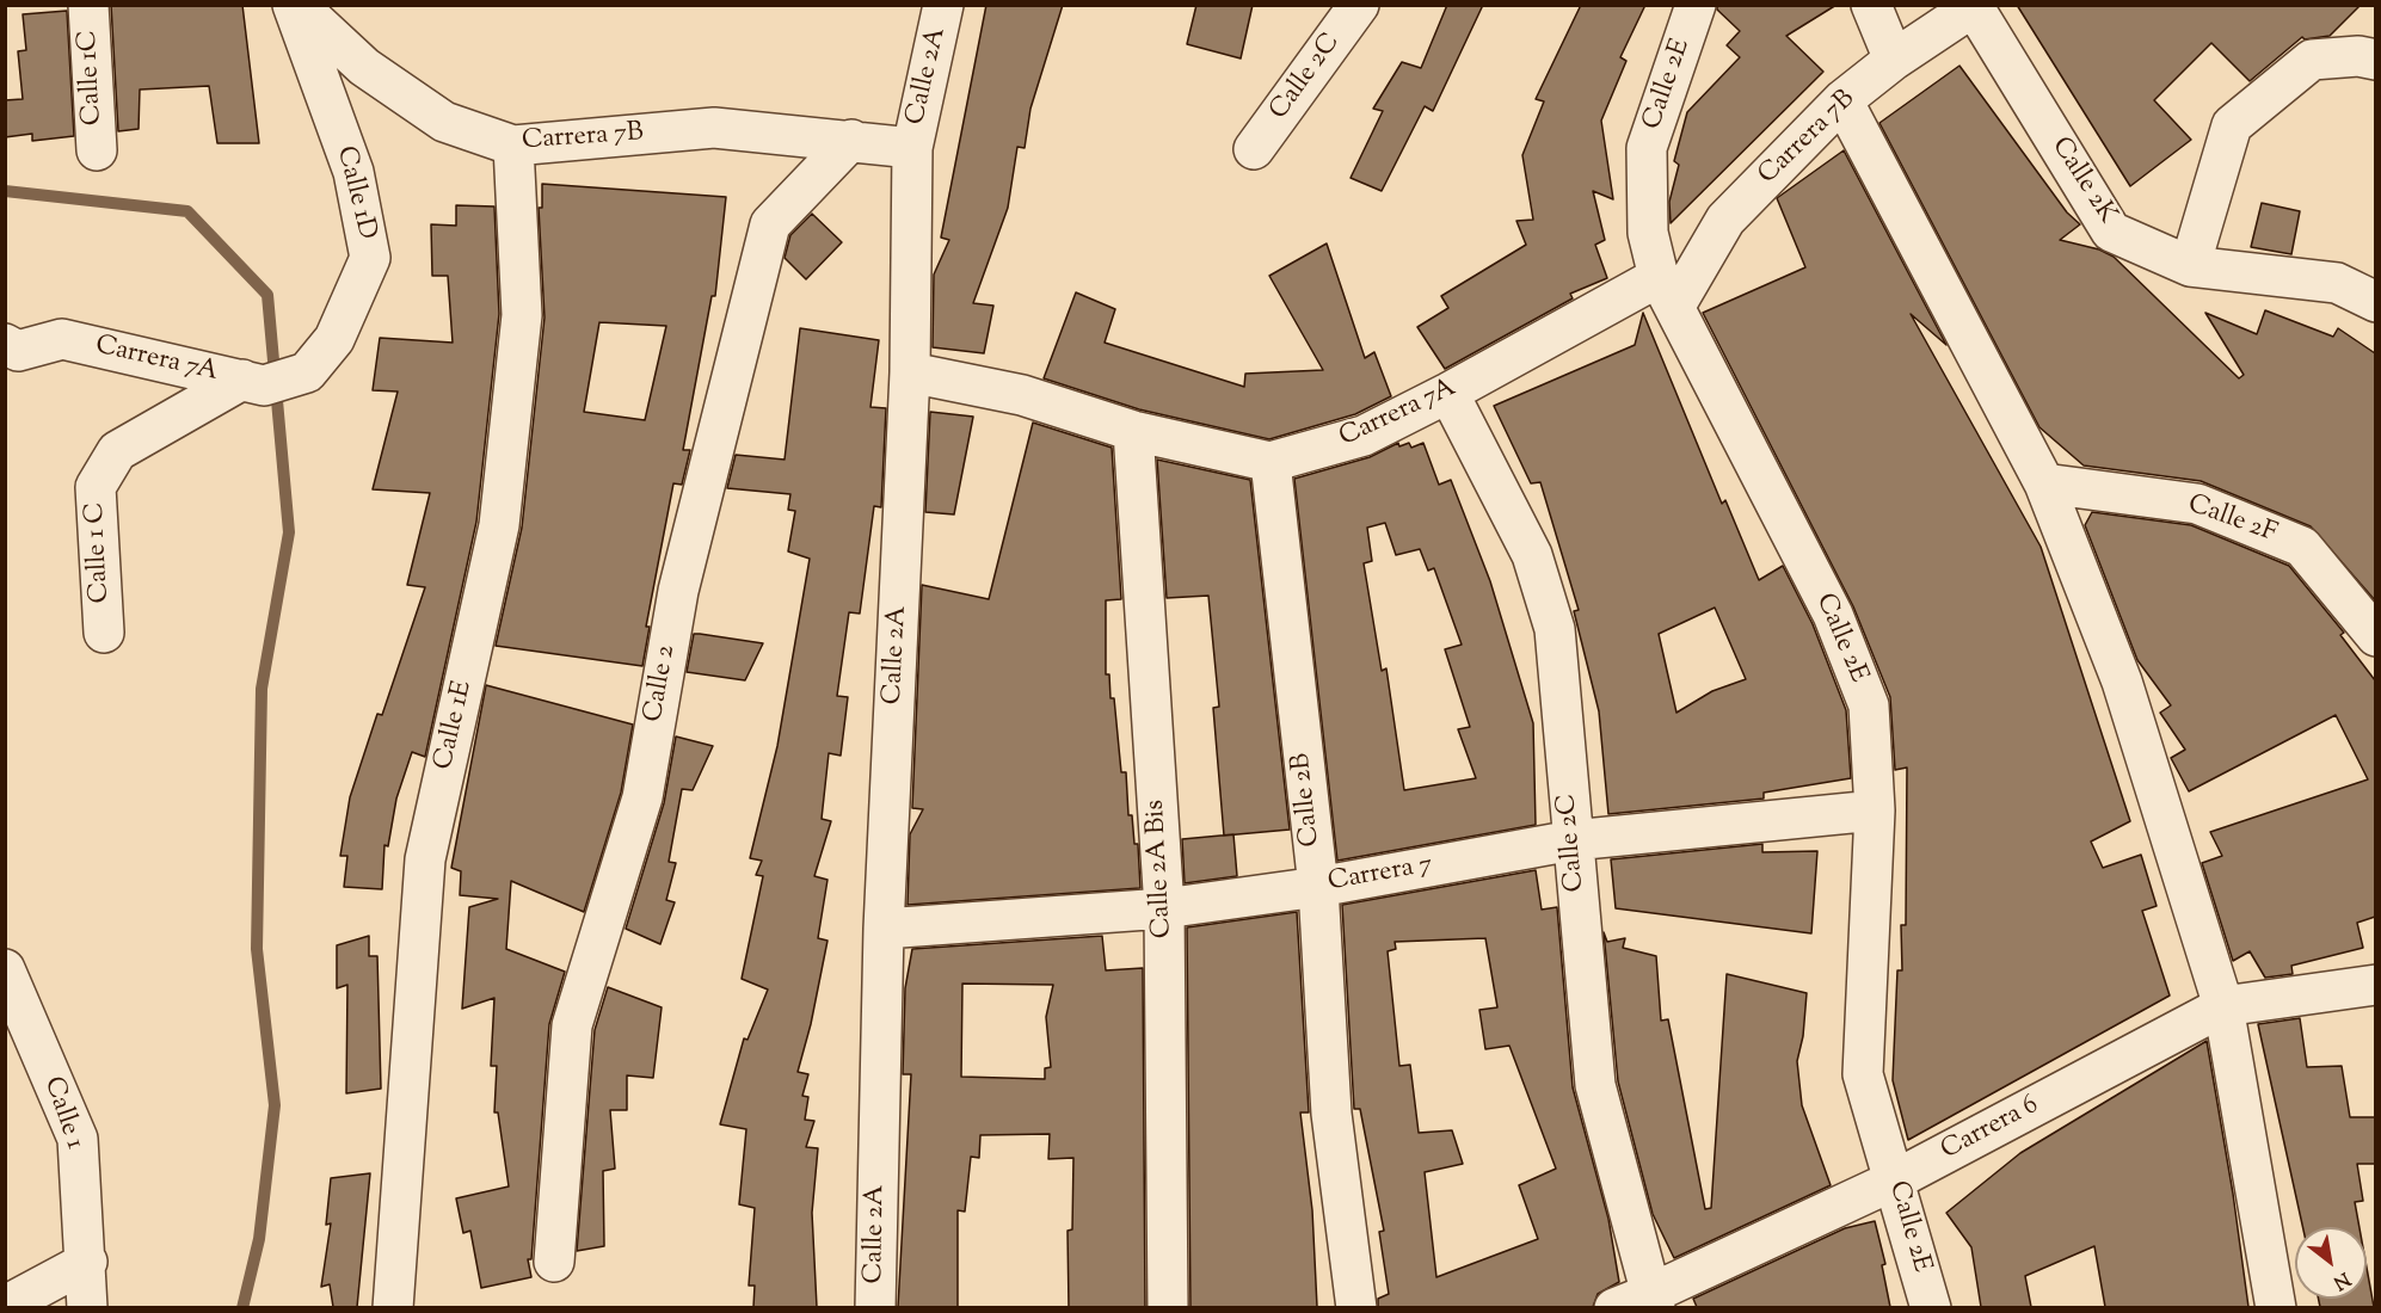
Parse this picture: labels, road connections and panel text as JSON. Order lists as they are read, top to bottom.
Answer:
{
  "streets": {
    "street": [
      "Calle 2A",
      "Calle 1C",
      "Calle 2C",
      "Calle 2E",
      "Carrera 7B",
      "Calle 2K",
      "Calle 1D",
      "Carrera 7A",
      "Calle 2F",
      "Calle 1 C",
      "Calle 2",
      "Calle 1E",
      "Calle 2B",
      "Calle 2A Bis",
      "Carrera 7",
      "Calle 1",
      "Carrera 6"
    ]
  },
  "crossings": [
    ["Calle 2A", "Carrera 7B"],
    ["Calle 2A", "Carrera 7A"],
    ["Calle 2A", "Carrera 7"],
    ["Calle 2C", "Carrera 7A"],
    ["Calle 2C", "Carrera 7"],
    ["Calle 2C", "Carrera 6"],
    ["Calle 2E", "Carrera 7B"],
    ["Calle 2E", "Carrera 7A"],
    ["Calle 2E", "Carrera 7"],
    ["Calle 2E", "Carrera 6"],
    ["Carrera 7B", "Calle 2K"],
    ["Carrera 7B", "Carrera 7A"],
    ["Carrera 7B", "Calle 2"],
    ["Carrera 7B", "Calle 1E"],
    ["Calle 1D", "Carrera 7A"],
    ["Carrera 7A", "Calle 1 C"],
    ["Carrera 7A", "Calle 2B"],
    ["Carrera 7A", "Calle 2A Bis"],
    ["Calle 2B", "Carrera 7"],
    ["Calle 2A Bis", "Carrera 7"]
  ],
  "north": "bottom right"
}
